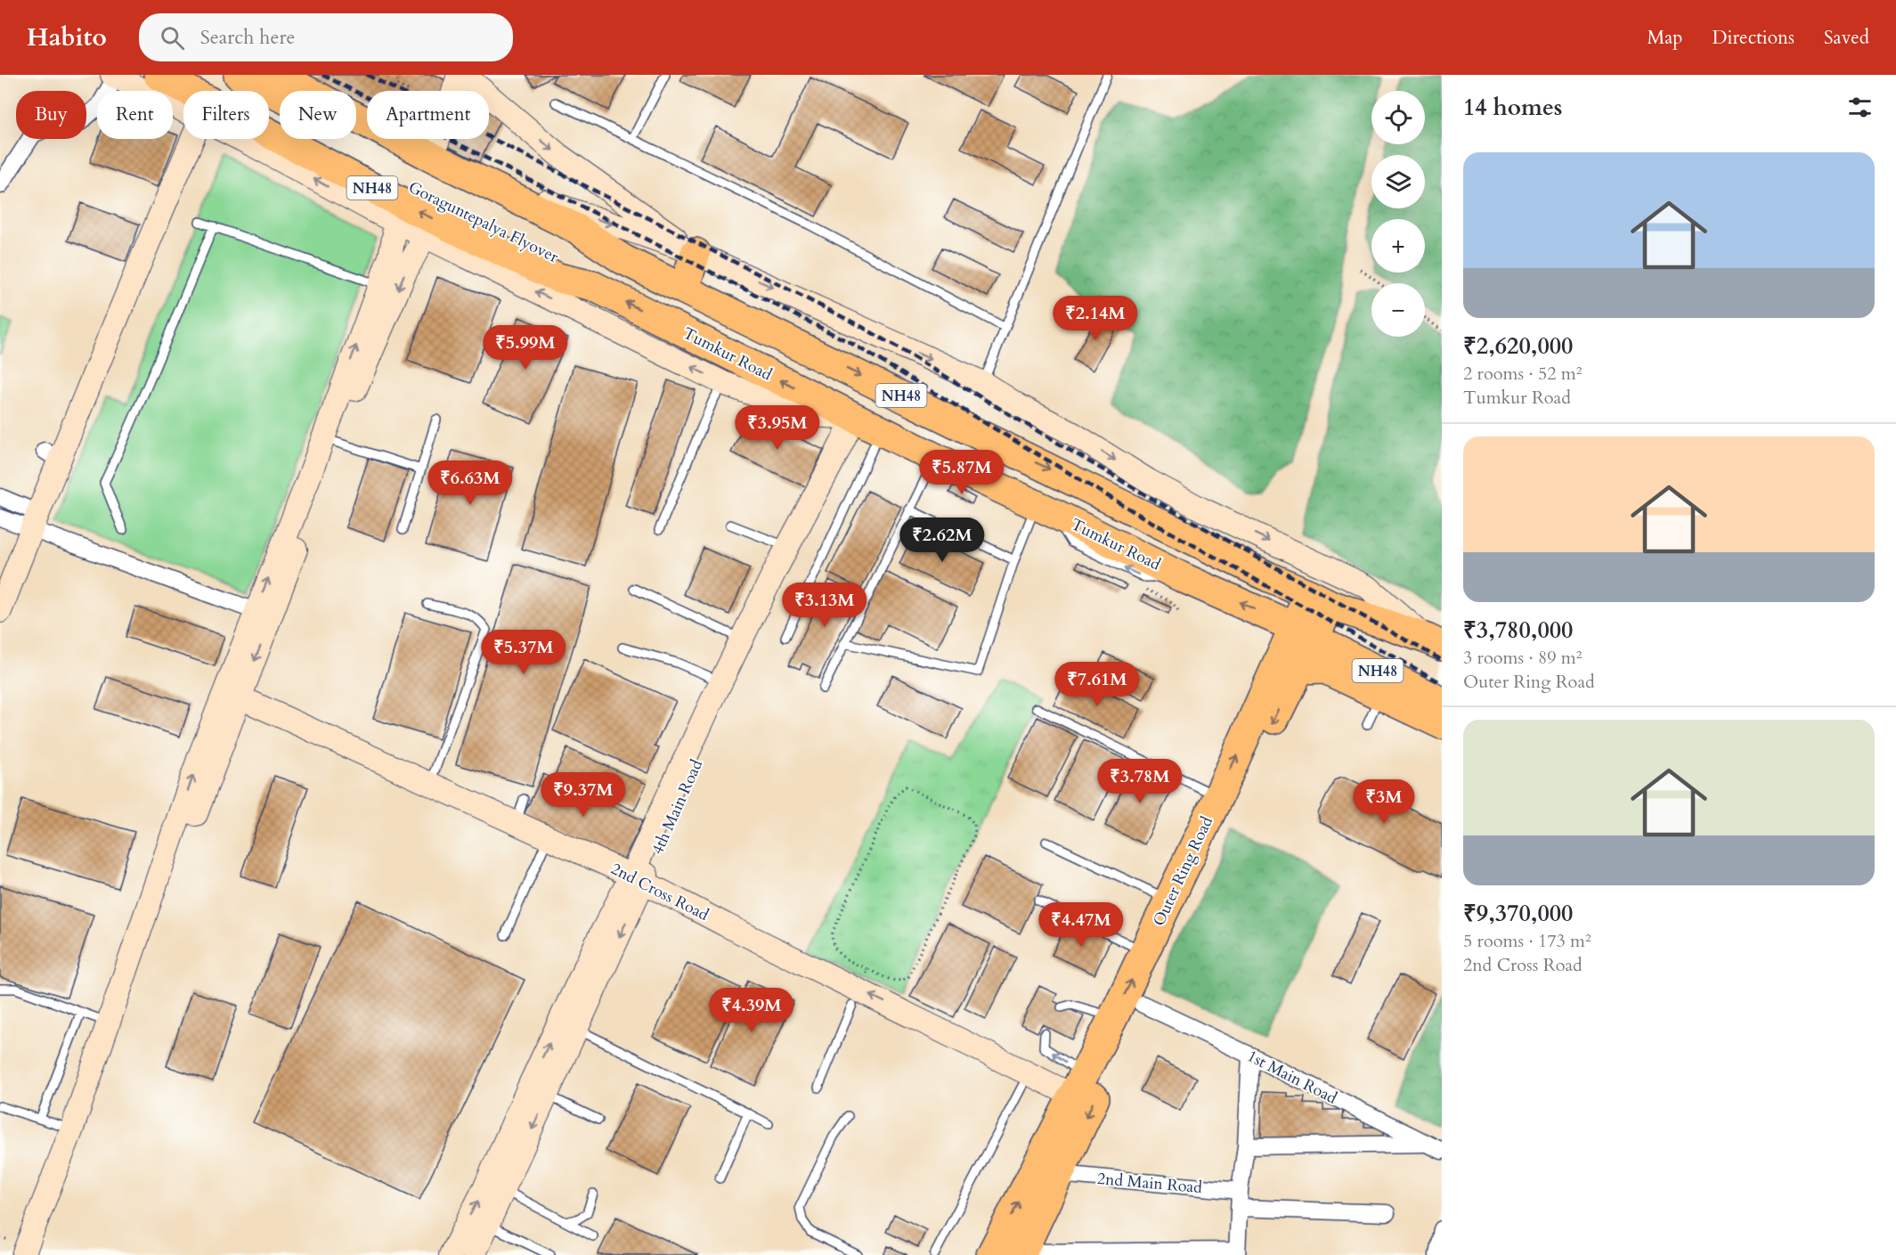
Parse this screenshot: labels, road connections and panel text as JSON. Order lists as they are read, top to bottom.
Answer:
{
  "streets": {
    "highway": [
      "NH48",
      "Goraguntepalya Flyover",
      "Tumkur Road",
      "Outer Ring Road"
    ],
    "street": [
      "4th Main Road",
      "2nd Cross Road",
      "1st Main Road",
      "2nd Main Road"
    ]
  },
  "crossings": [
    ["NH48", "Goraguntepalya Flyover"],
    ["Goraguntepalya Flyover", "Tumkur Road"],
    ["Tumkur Road", "4th Main Road"],
    ["Tumkur Road", "Outer Ring Road"],
    ["4th Main Road", "2nd Cross Road"],
    ["Outer Ring Road", "2nd Cross Road"],
    ["Outer Ring Road", "1st Main Road"],
    ["Outer Ring Road", "2nd Main Road"]
  ],
  "page": {
    "header": "Habito",
    "search": "Search here",
    "nav": ["Map", "Directions", "Saved"],
    "heading": "14 homes",
    "map_buttons": ["+", "−"],
    "chip": [
      "Buy",
      "Rent",
      "Filters",
      "New",
      "Apartment"
    ],
    "list": [
      {
        "name": "₹2,620,000",
        "note": "2 rooms · 52 m² · Tumkur Road"
      },
      {
        "name": "₹3,780,000",
        "note": "3 rooms · 89 m² · Outer Ring Road"
      },
      {
        "name": "₹9,370,000",
        "note": "5 rooms · 173 m² · 2nd Cross Road"
      }
    ],
    "price": [
      "₹2.14M",
      "₹5.99M",
      "₹3.95M",
      "₹5.87M",
      "₹6.63M",
      "₹2.62M",
      "₹3.13M",
      "₹5.37M",
      "₹7.61M",
      "₹3.78M",
      "₹9.37M",
      "₹3M",
      "₹4.47M",
      "₹4.39M"
    ]
  }
}
